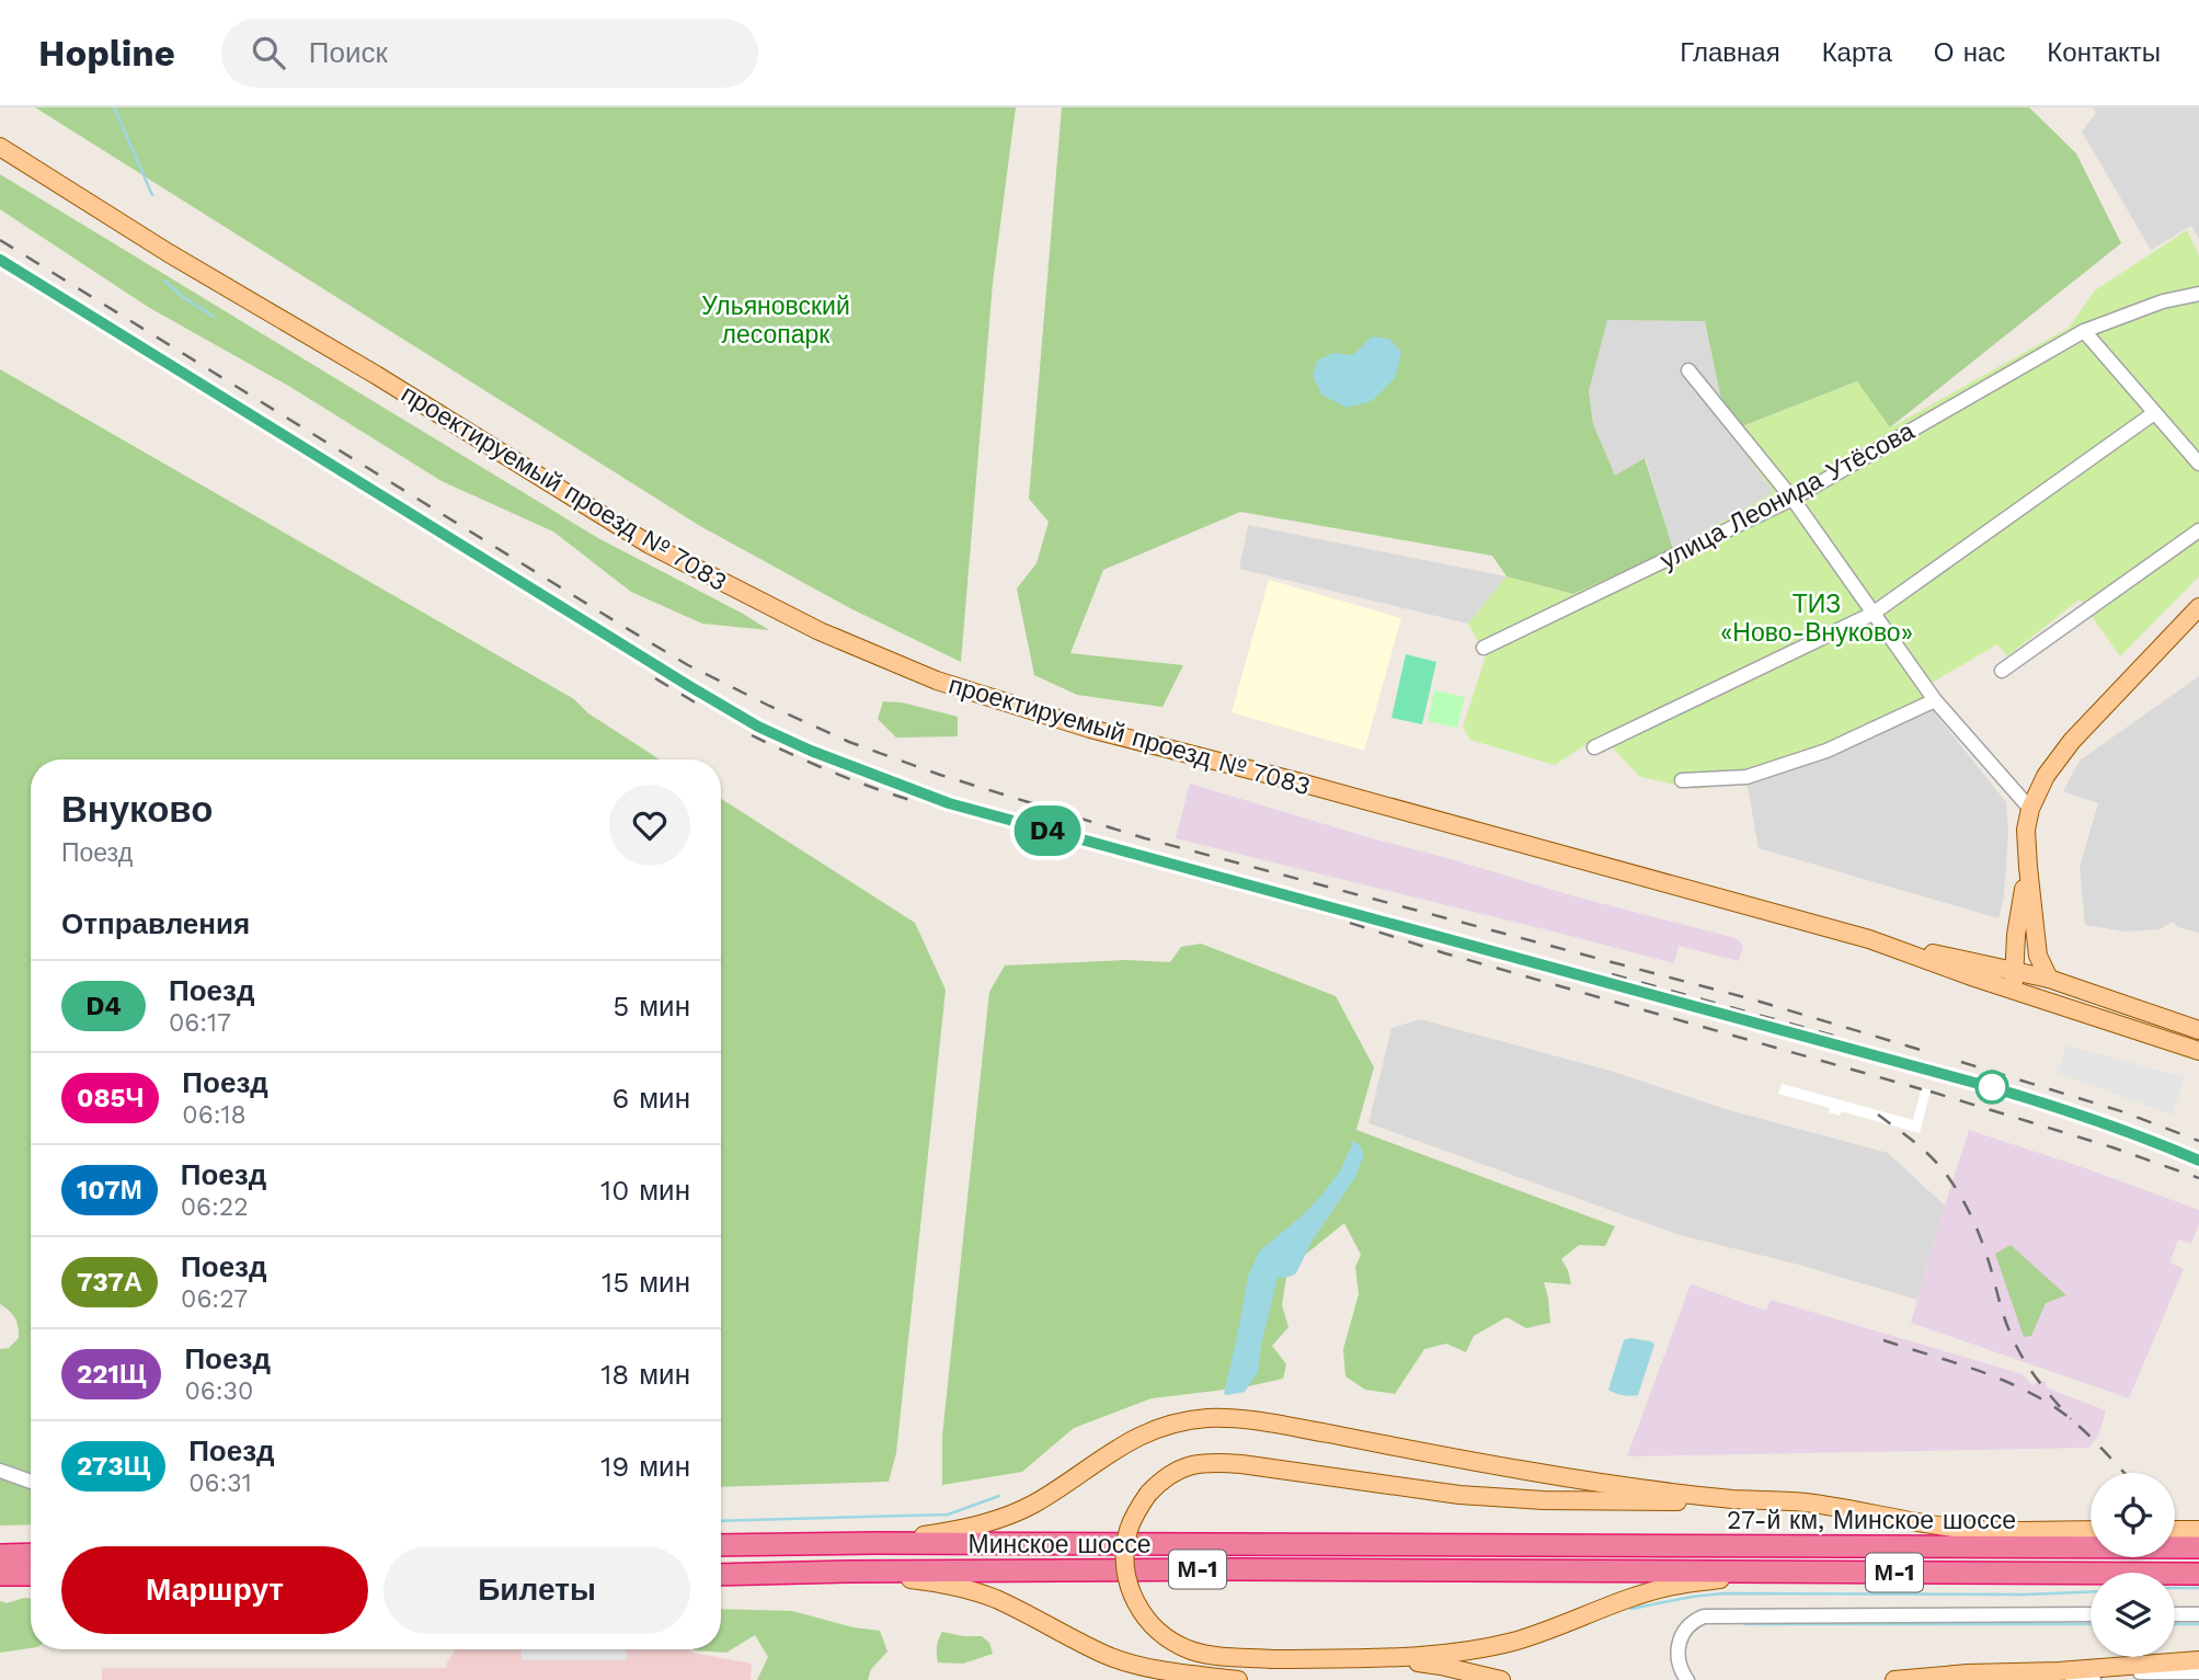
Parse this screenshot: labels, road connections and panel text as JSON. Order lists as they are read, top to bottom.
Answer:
{
  "streets": {
    "highway": ["27-й км, Минское шоссе", "Минское шоссе", "М-1"],
    "main road": ["проектируемый проезд № 7083"],
    "street": ["улица Леонида Утёсова"]
  },
  "crossings": [
    ["27-й км, Минское шоссе", "Минское шоссе"]
  ],
  "parks": ["Ульяновский лесопарк", "ТИЗ «Ново-Внуково»"],
  "page": {
    "header": "Hopline",
    "search": "Поиск",
    "nav": [
      "Главная",
      "Карта",
      "О нас",
      "Контакты"
    ],
    "on_map": "D4",
    "heading": [
      ["Внуково", "Поезд"],
      "Отправления"
    ],
    "list": [
      {
        "mark": "D4",
        "name": "Поезд",
        "note": "06:17",
        "value": "5 мин"
      },
      {
        "mark": "085Ч",
        "name": "Поезд",
        "note": "06:18",
        "value": "6 мин"
      },
      {
        "mark": "107М",
        "name": "Поезд",
        "note": "06:22",
        "value": "10 мин"
      },
      {
        "mark": "737А",
        "name": "Поезд",
        "note": "06:27",
        "value": "15 мин"
      },
      {
        "mark": "221Щ",
        "name": "Поезд",
        "note": "06:30",
        "value": "18 мин"
      },
      {
        "mark": "273Щ",
        "name": "Поезд",
        "note": "06:31",
        "value": "19 мин"
      }
    ],
    "buttons": ["Маршрут", "Билеты"]
  }
}
